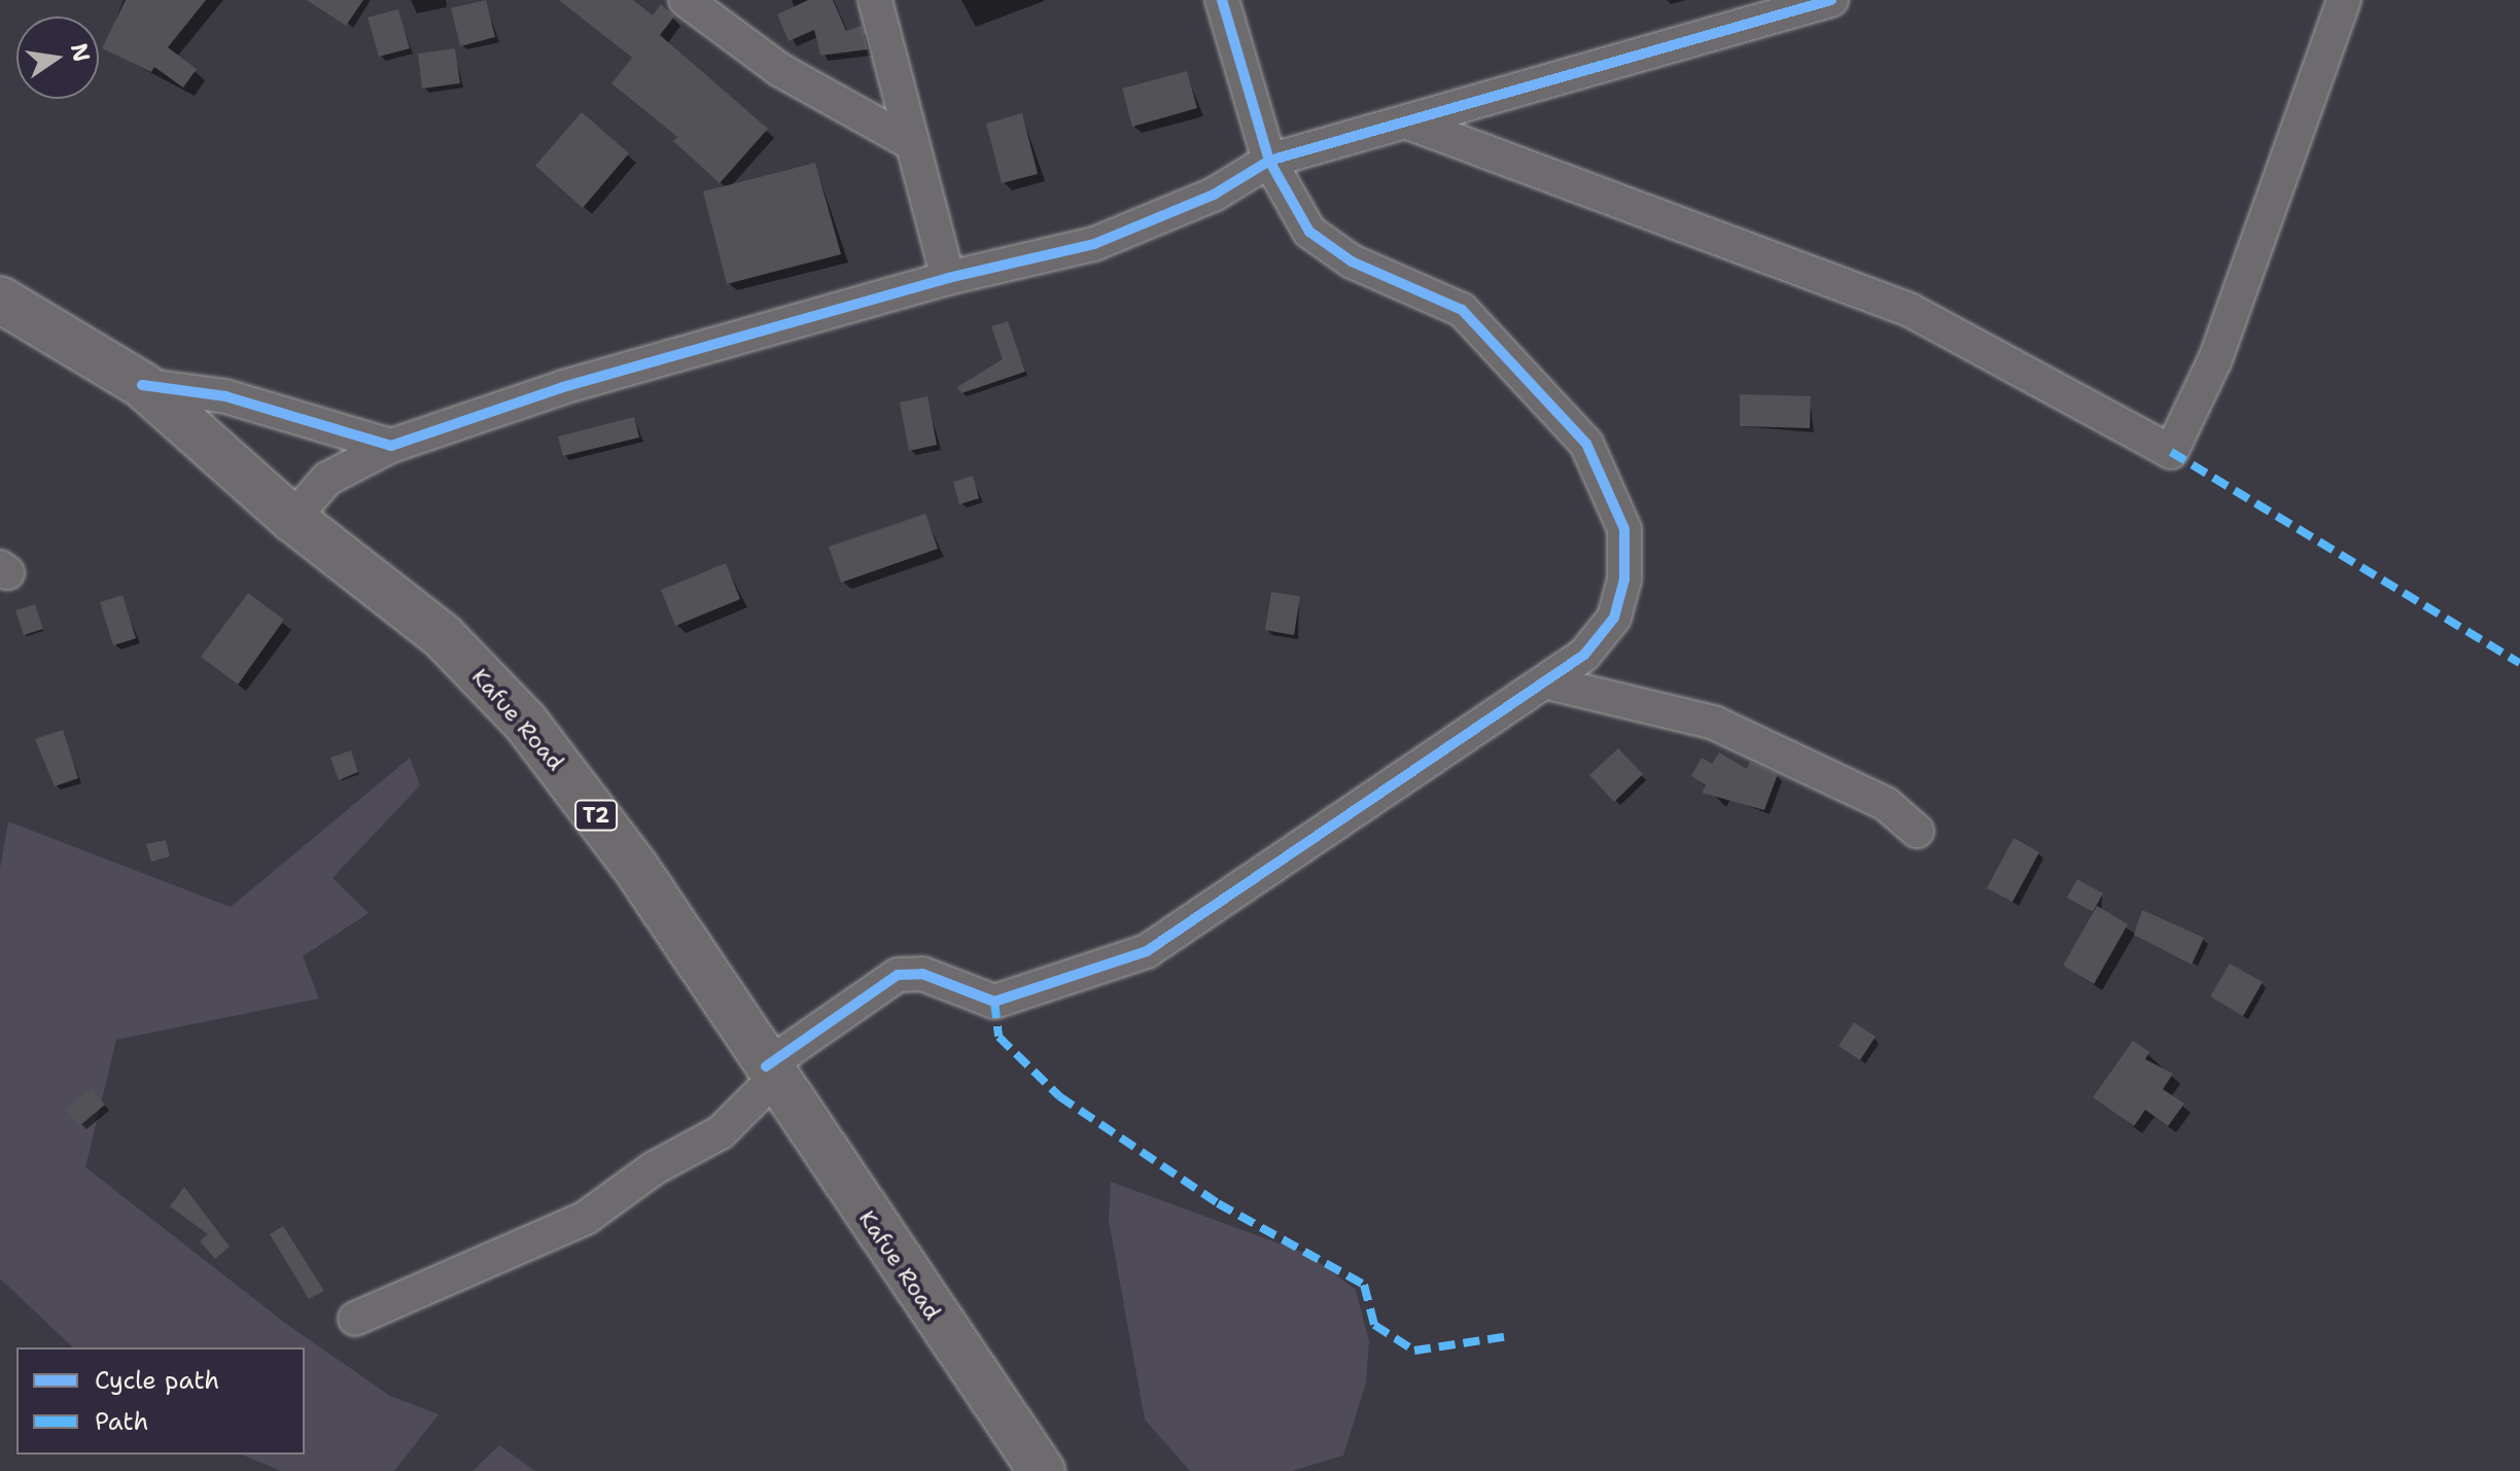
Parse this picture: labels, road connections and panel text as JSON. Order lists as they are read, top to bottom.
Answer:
{
  "streets": {
    "highway": ["Kafue Road", "T2"]
  },
  "legend": ["Cycle path", "Path"],
  "north": "right"
}
